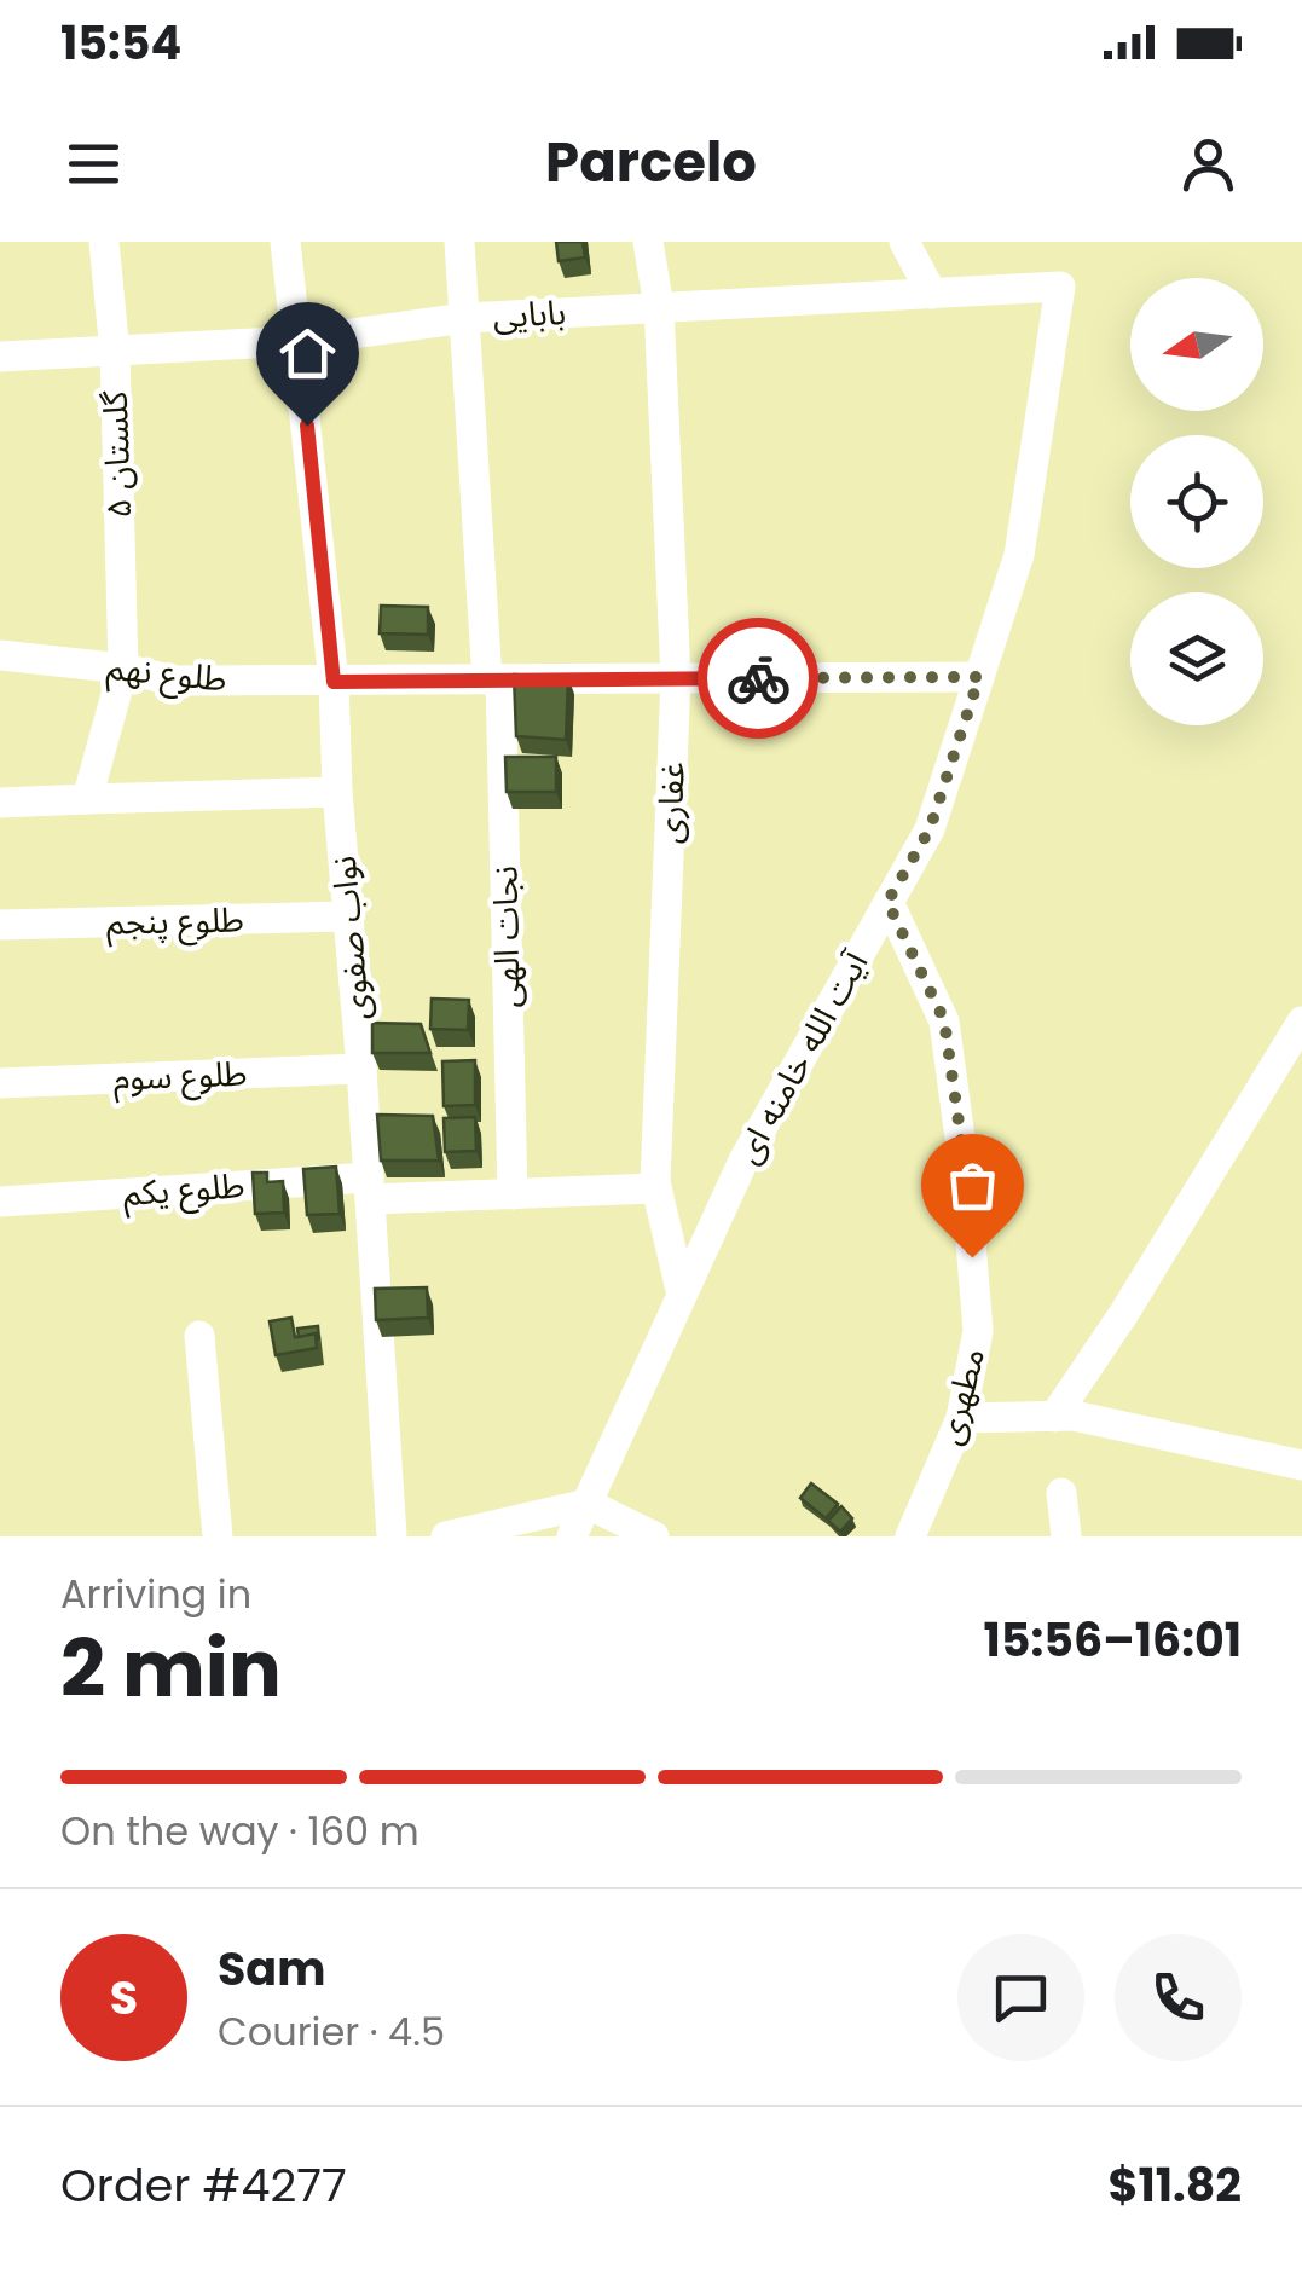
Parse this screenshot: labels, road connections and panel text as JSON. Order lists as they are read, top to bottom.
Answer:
{
  "streets": {
    "street": [
      "بابایی",
      "گلستان ۵",
      "طلوع نهم",
      "غفاری",
      "طلوع پنجم",
      "نجات الهی",
      "نواب صفوی",
      "آیت الله خامنه ای",
      "طلوع سوم",
      "طلوع یکم",
      "مطهری"
    ]
  },
  "crossings": [
    ["بابایی", "گلستان ۵"],
    ["بابایی", "غفاری"],
    ["بابایی", "نجات الهی"],
    ["بابایی", "نواب صفوی"],
    ["بابایی", "آیت الله خامنه ای"],
    ["گلستان ۵", "طلوع نهم"],
    ["طلوع نهم", "غفاری"],
    ["طلوع نهم", "نجات الهی"],
    ["طلوع نهم", "نواب صفوی"],
    ["طلوع نهم", "آیت الله خامنه ای"],
    ["غفاری", "آیت الله خامنه ای"],
    ["غفاری", "طلوع یکم"],
    ["طلوع پنجم", "نواب صفوی"],
    ["نجات الهی", "طلوع یکم"],
    ["نواب صفوی", "طلوع سوم"],
    ["نواب صفوی", "طلوع یکم"],
    ["آیت الله خامنه ای", "مطهری"]
  ],
  "north": "left",
  "page": {
    "status": "15:54",
    "header": "Parcelo",
    "heading": ["2 min", "Arriving in", "15:56–16:01"],
    "panel": [
      "Sam",
      "Courier · 4.5",
      "Order #4277",
      "$11.82"
    ],
    "bar": "On the way · 160 m",
    "round": "S"
  }
}
